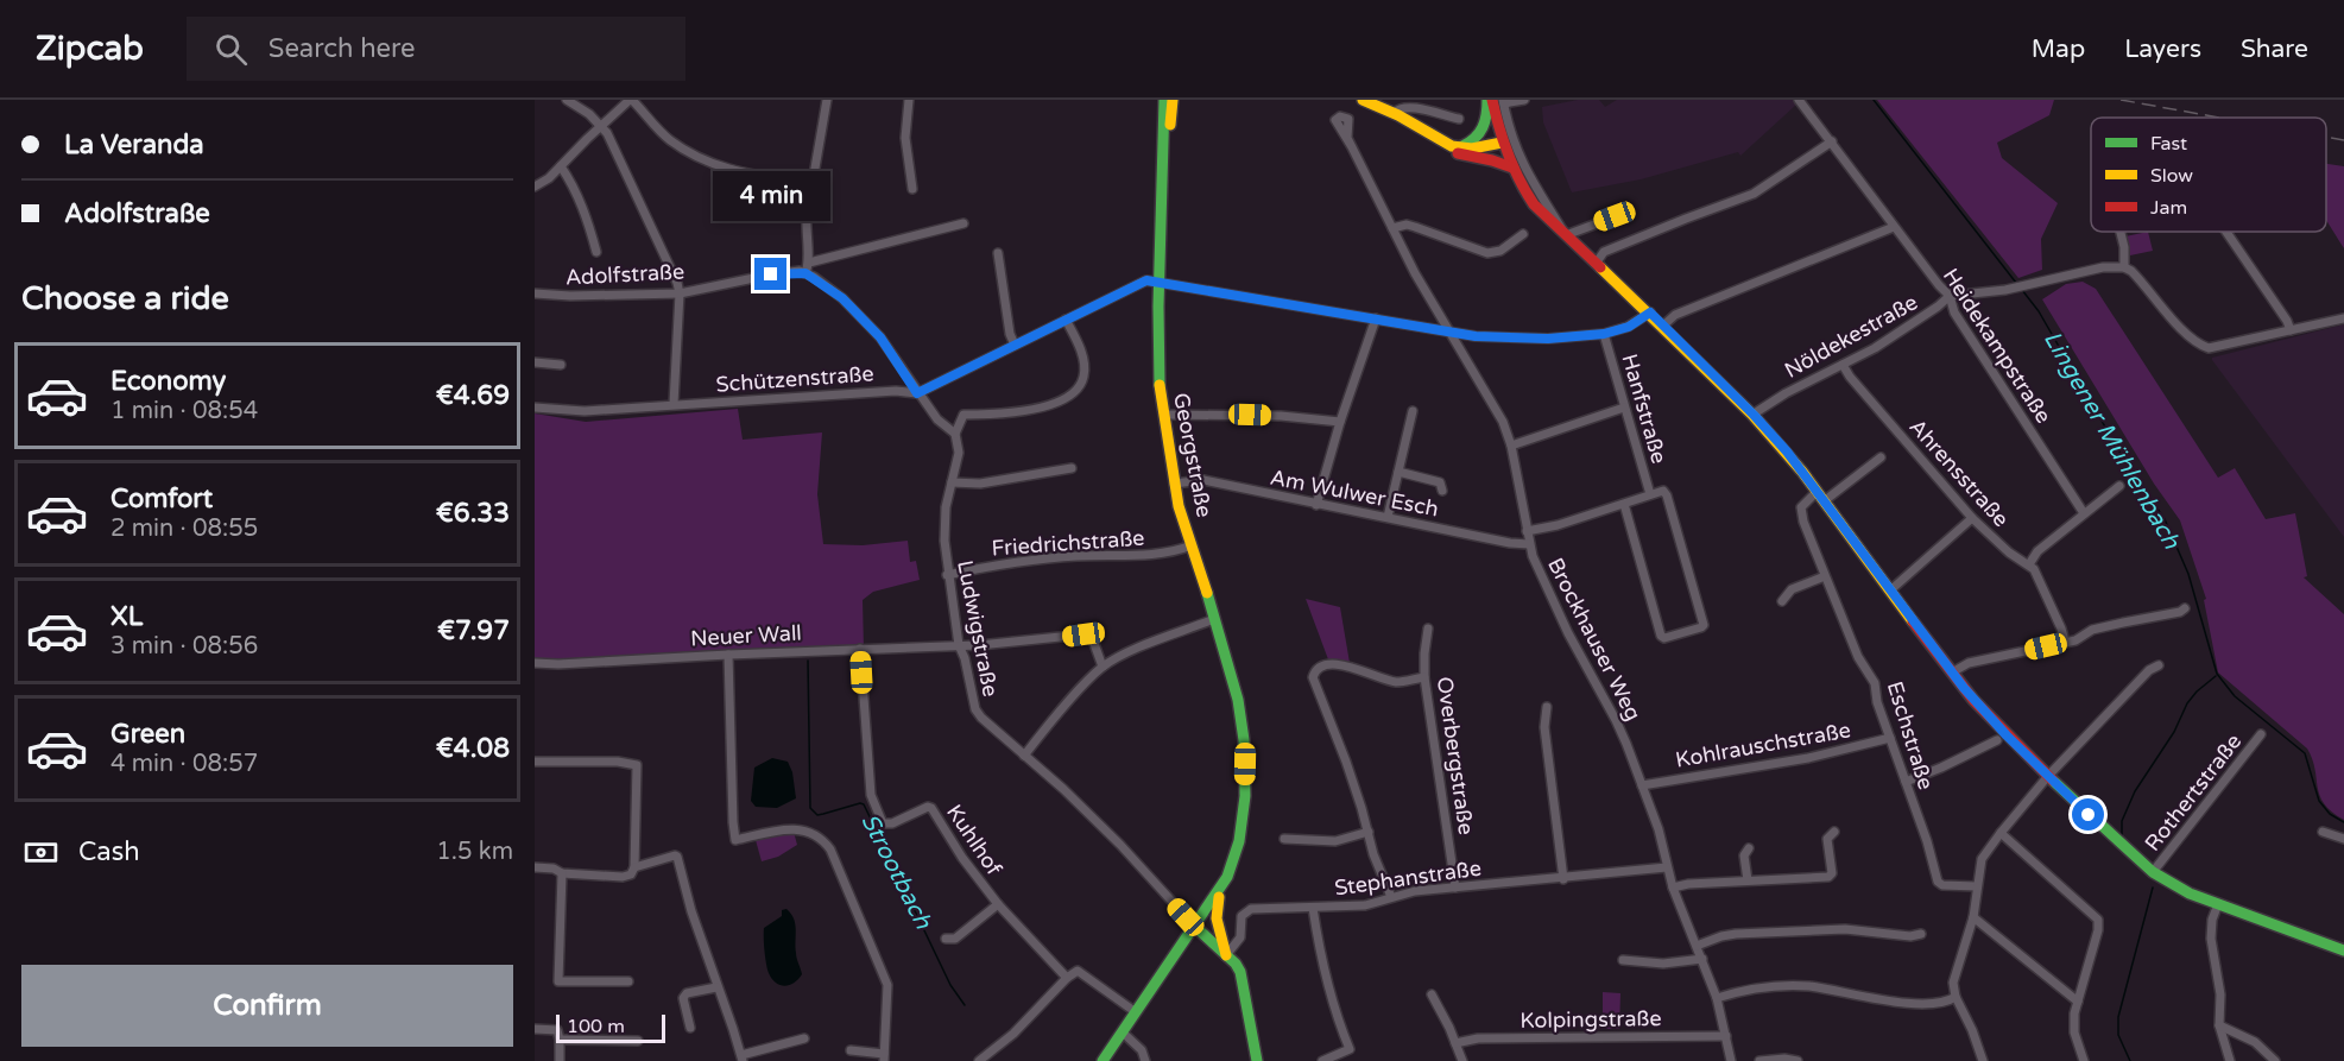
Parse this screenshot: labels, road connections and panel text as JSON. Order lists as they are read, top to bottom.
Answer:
{
  "streets": {
    "main road": ["Georgstraße"],
    "street": [
      "Adolfstraße",
      "Nöldekestraße",
      "Heidekampstraße",
      "Schützenstraße",
      "Hanfstraße",
      "Ahrensstraße",
      "Am Wulwer Esch",
      "Friedrichstraße",
      "Ludwigstraße",
      "Neuer Wall",
      "Brockhauser Weg",
      "Eschstraße",
      "Kohlrauschstraße",
      "Overbergstraße",
      "Rothertstraße",
      "Kuhlhof",
      "Stephanstraße",
      "Kolpingstraße"
    ]
  },
  "crossings": [
    ["Nöldekestraße", "Heidekampstraße"],
    ["Nöldekestraße", "Ahrensstraße"],
    ["Schützenstraße", "Hanfstraße"],
    ["Schützenstraße", "Georgstraße"],
    ["Schützenstraße", "Brockhauser Weg"],
    ["Georgstraße", "Am Wulwer Esch"],
    ["Georgstraße", "Friedrichstraße"],
    ["Am Wulwer Esch", "Brockhauser Weg"],
    ["Friedrichstraße", "Ludwigstraße"],
    ["Ludwigstraße", "Neuer Wall"],
    ["Neuer Wall", "Kuhlhof"],
    ["Brockhauser Weg", "Kohlrauschstraße"],
    ["Brockhauser Weg", "Stephanstraße"],
    ["Brockhauser Weg", "Kolpingstraße"],
    ["Eschstraße", "Kohlrauschstraße"],
    ["Overbergstraße", "Stephanstraße"]
  ],
  "water": ["Lingener Mühlenbach", "Strootbach"],
  "legend": ["Fast", "Slow", "Jam"],
  "scale_bar": "100 m",
  "page": {
    "header": "Zipcab",
    "search": "Search here",
    "nav": ["Map", "Layers", "Share"],
    "banner": ["La Veranda", "Adolfstraße"],
    "bubble": "4 min",
    "heading": "Choose a ride",
    "list": [
      {
        "name": "Economy",
        "note": "1 min · 08:54",
        "value": "€4.69"
      },
      {
        "name": "Comfort",
        "note": "2 min · 08:55",
        "value": "€6.33"
      },
      {
        "name": "XL",
        "note": "3 min · 08:56",
        "value": "€7.97"
      },
      {
        "name": "Green",
        "note": "4 min · 08:57",
        "value": "€4.08"
      }
    ],
    "pay": ["Cash", "1.5 km"],
    "buttons": "Confirm",
    "scale": "100 m"
  }
}
